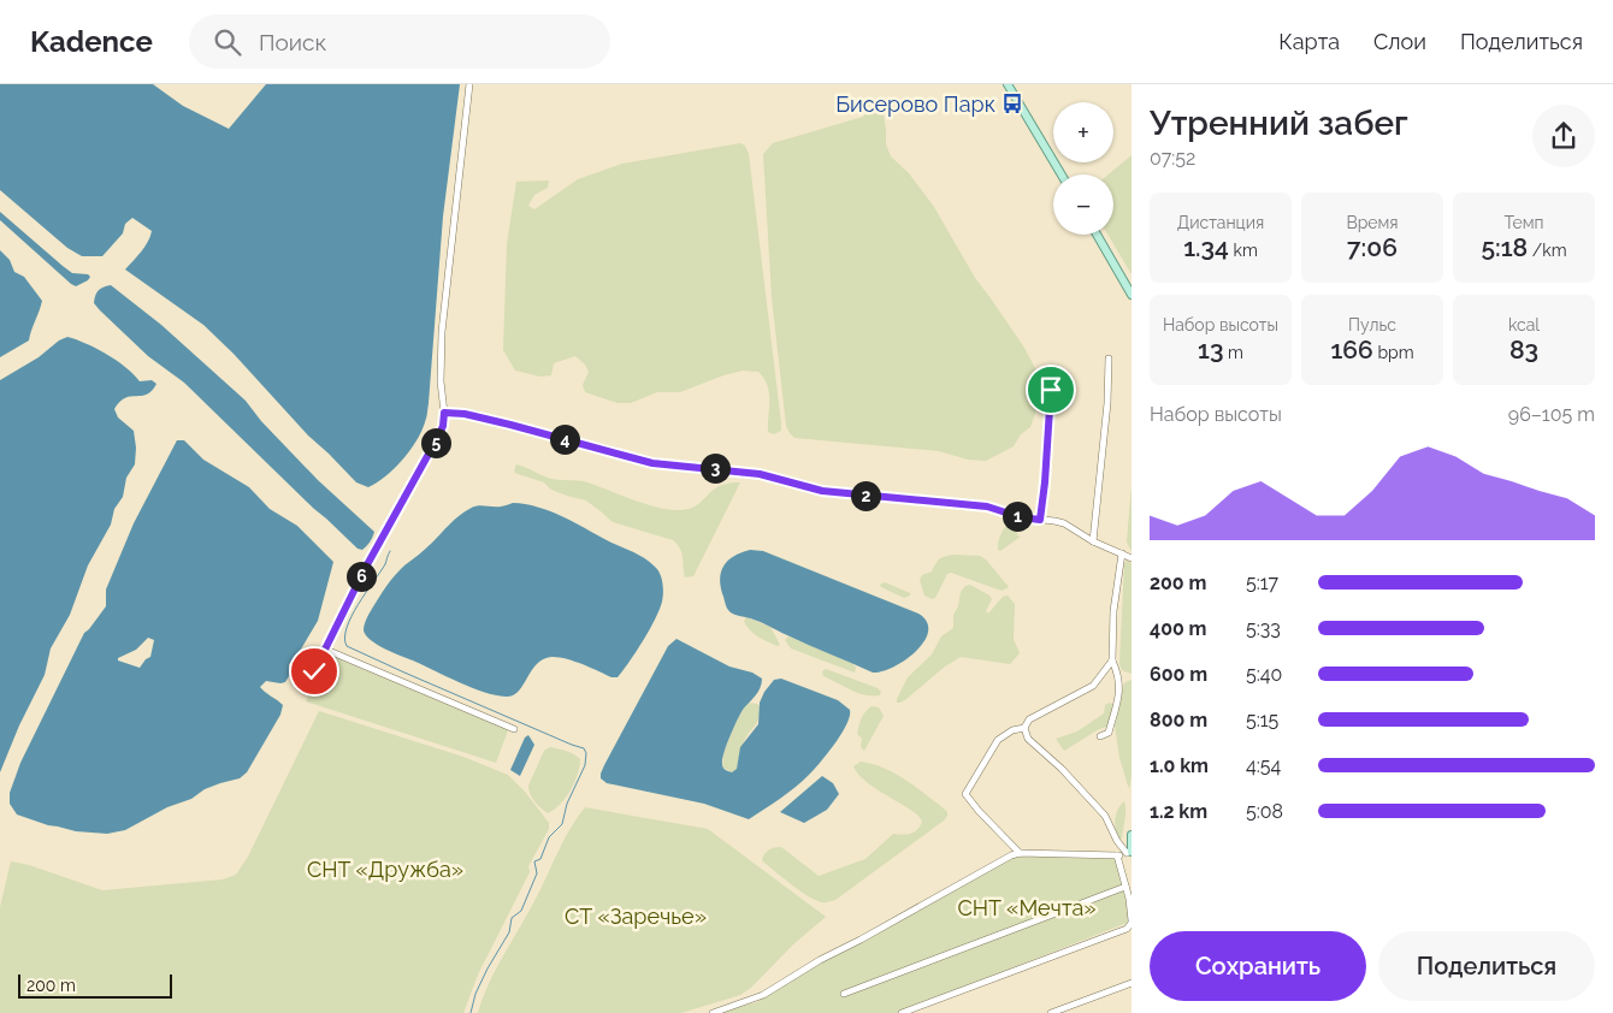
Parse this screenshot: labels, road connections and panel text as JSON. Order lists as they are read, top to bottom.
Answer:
{
  "parks": ["СНТ «Дружба»", "СНТ «Мечта»", "СТ «Заречье»"],
  "places": {
    "bus stop": ["Бисерово Парк"]
  },
  "scale_bar": "200 m",
  "page": {
    "header": "Kadence",
    "search": "Поиск",
    "nav": ["Карта", "Слои", "Поделиться"],
    "heading": ["Утренний забег", "07:52"],
    "map_buttons": ["+", "−"],
    "stats": [
      ["Дистанция", "1.34 km"],
      ["Время", "7:06"],
      ["Темп", "5:18 /km"],
      ["Набор высоты", "13 m"],
      ["Пульс", "166 bpm"],
      ["kcal", "83"]
    ],
    "chart": ["Набор высоты", "96–105 m"],
    "pins": [
      "4",
      "5",
      "3",
      "2",
      "1",
      "6"
    ],
    "list": [
      {
        "name": "200 m",
        "note": "5:17"
      },
      {
        "name": "400 m",
        "note": "5:33"
      },
      {
        "name": "600 m",
        "note": "5:40"
      },
      {
        "name": "800 m",
        "note": "5:15"
      },
      {
        "name": "1.0 km",
        "note": "4:54"
      },
      {
        "name": "1.2 km",
        "note": "5:08"
      }
    ],
    "buttons": ["Сохранить", "Поделиться"],
    "scale": "200 m"
  }
}
